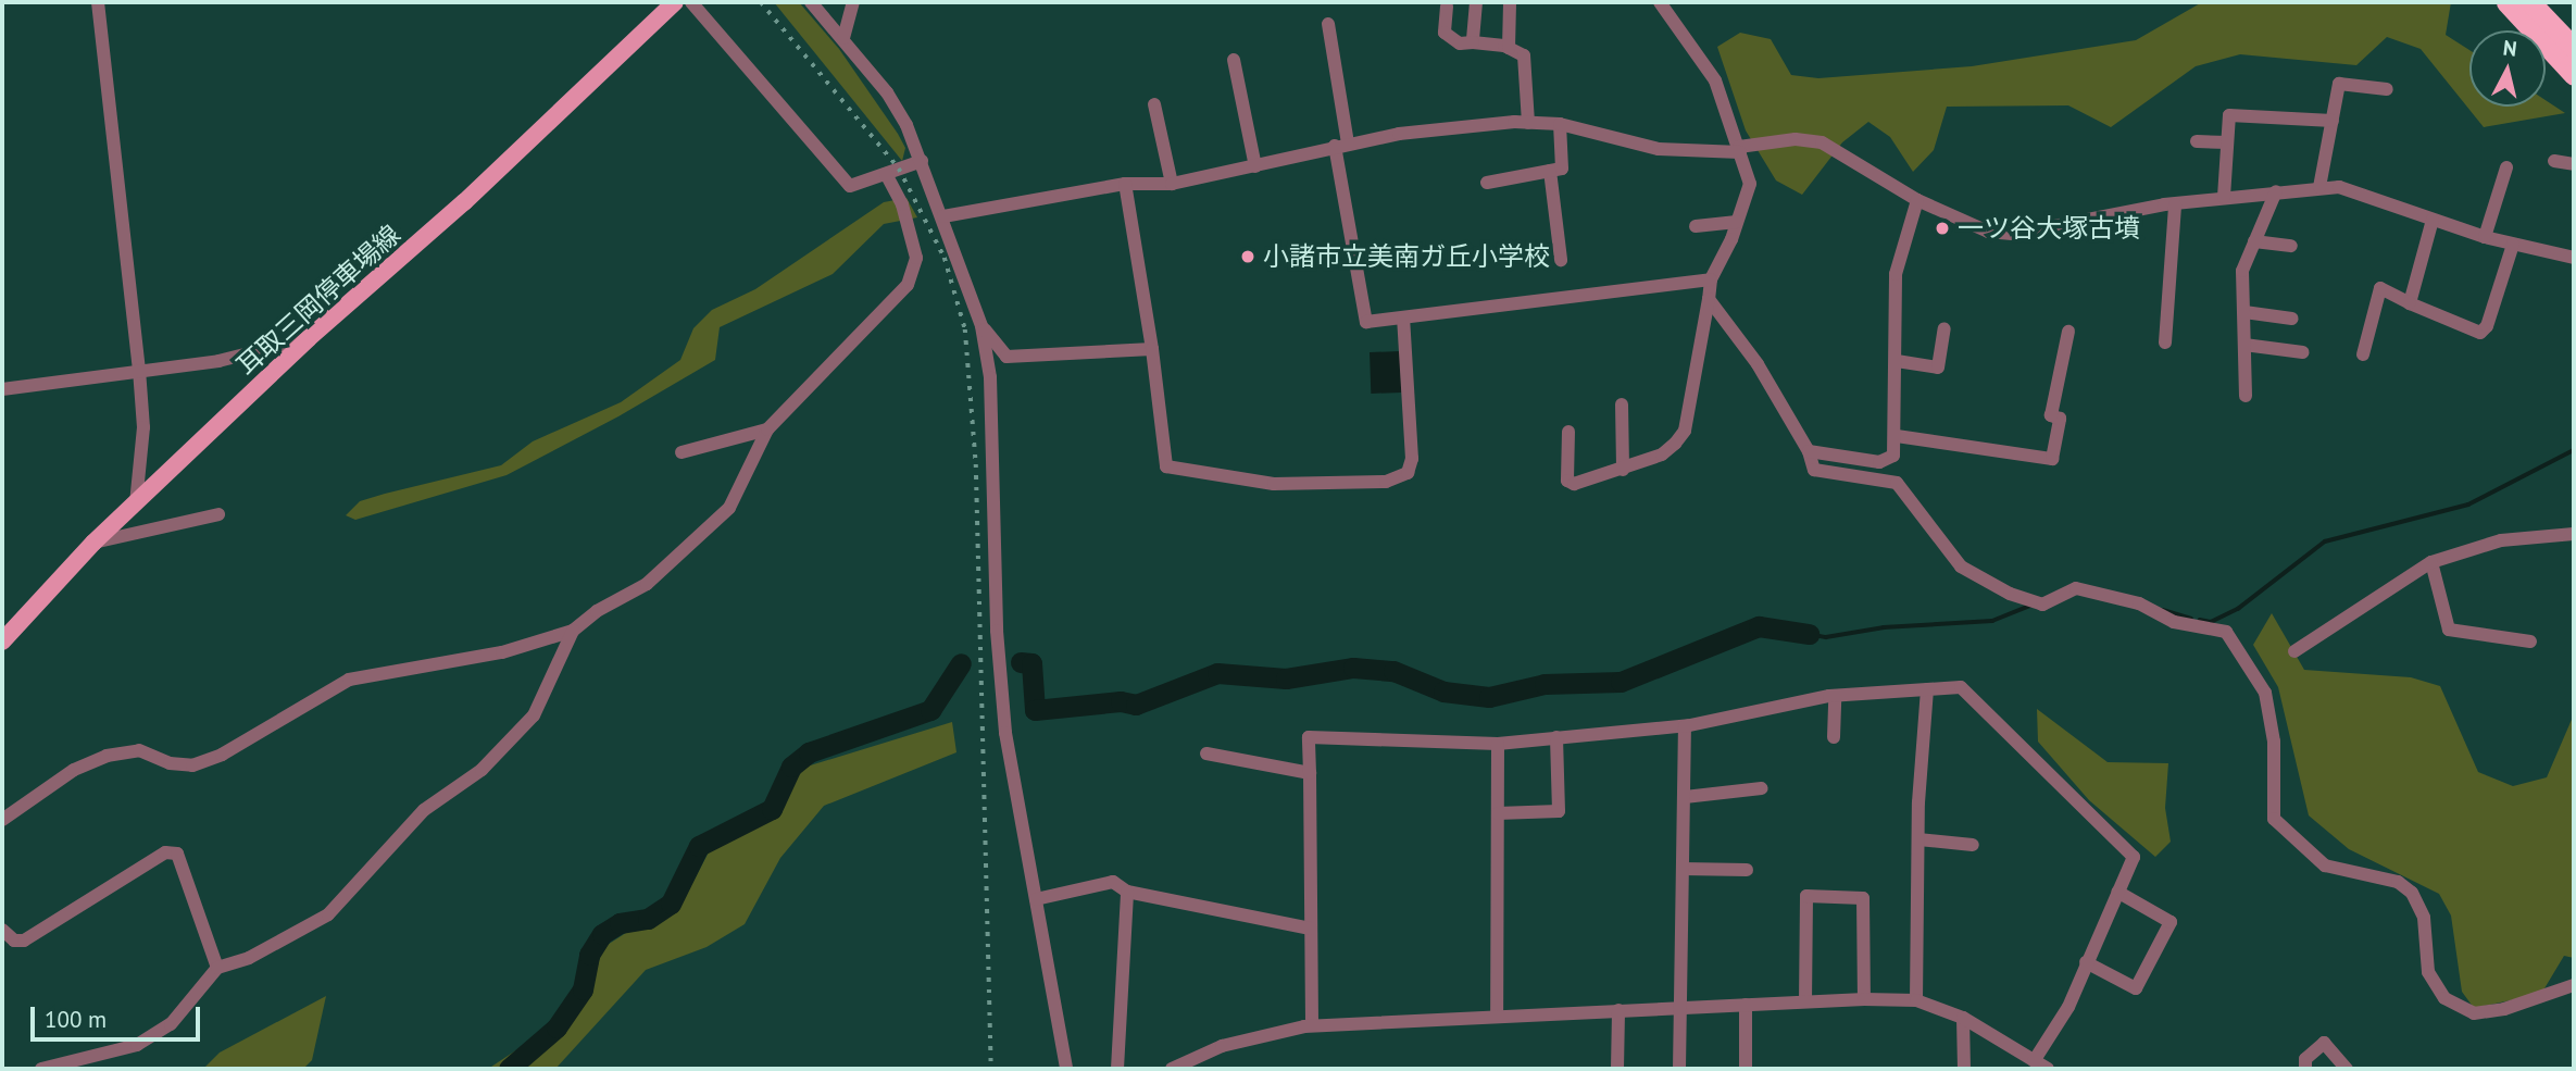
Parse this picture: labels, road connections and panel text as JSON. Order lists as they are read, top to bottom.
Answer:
{
  "streets": {
    "main road": ["耳取三岡停車場線"]
  },
  "places": ["一ツ谷大塚古墳", "小諸市立美南ガ丘小学校"],
  "scale_bar": "100 m",
  "north": "top"
}
